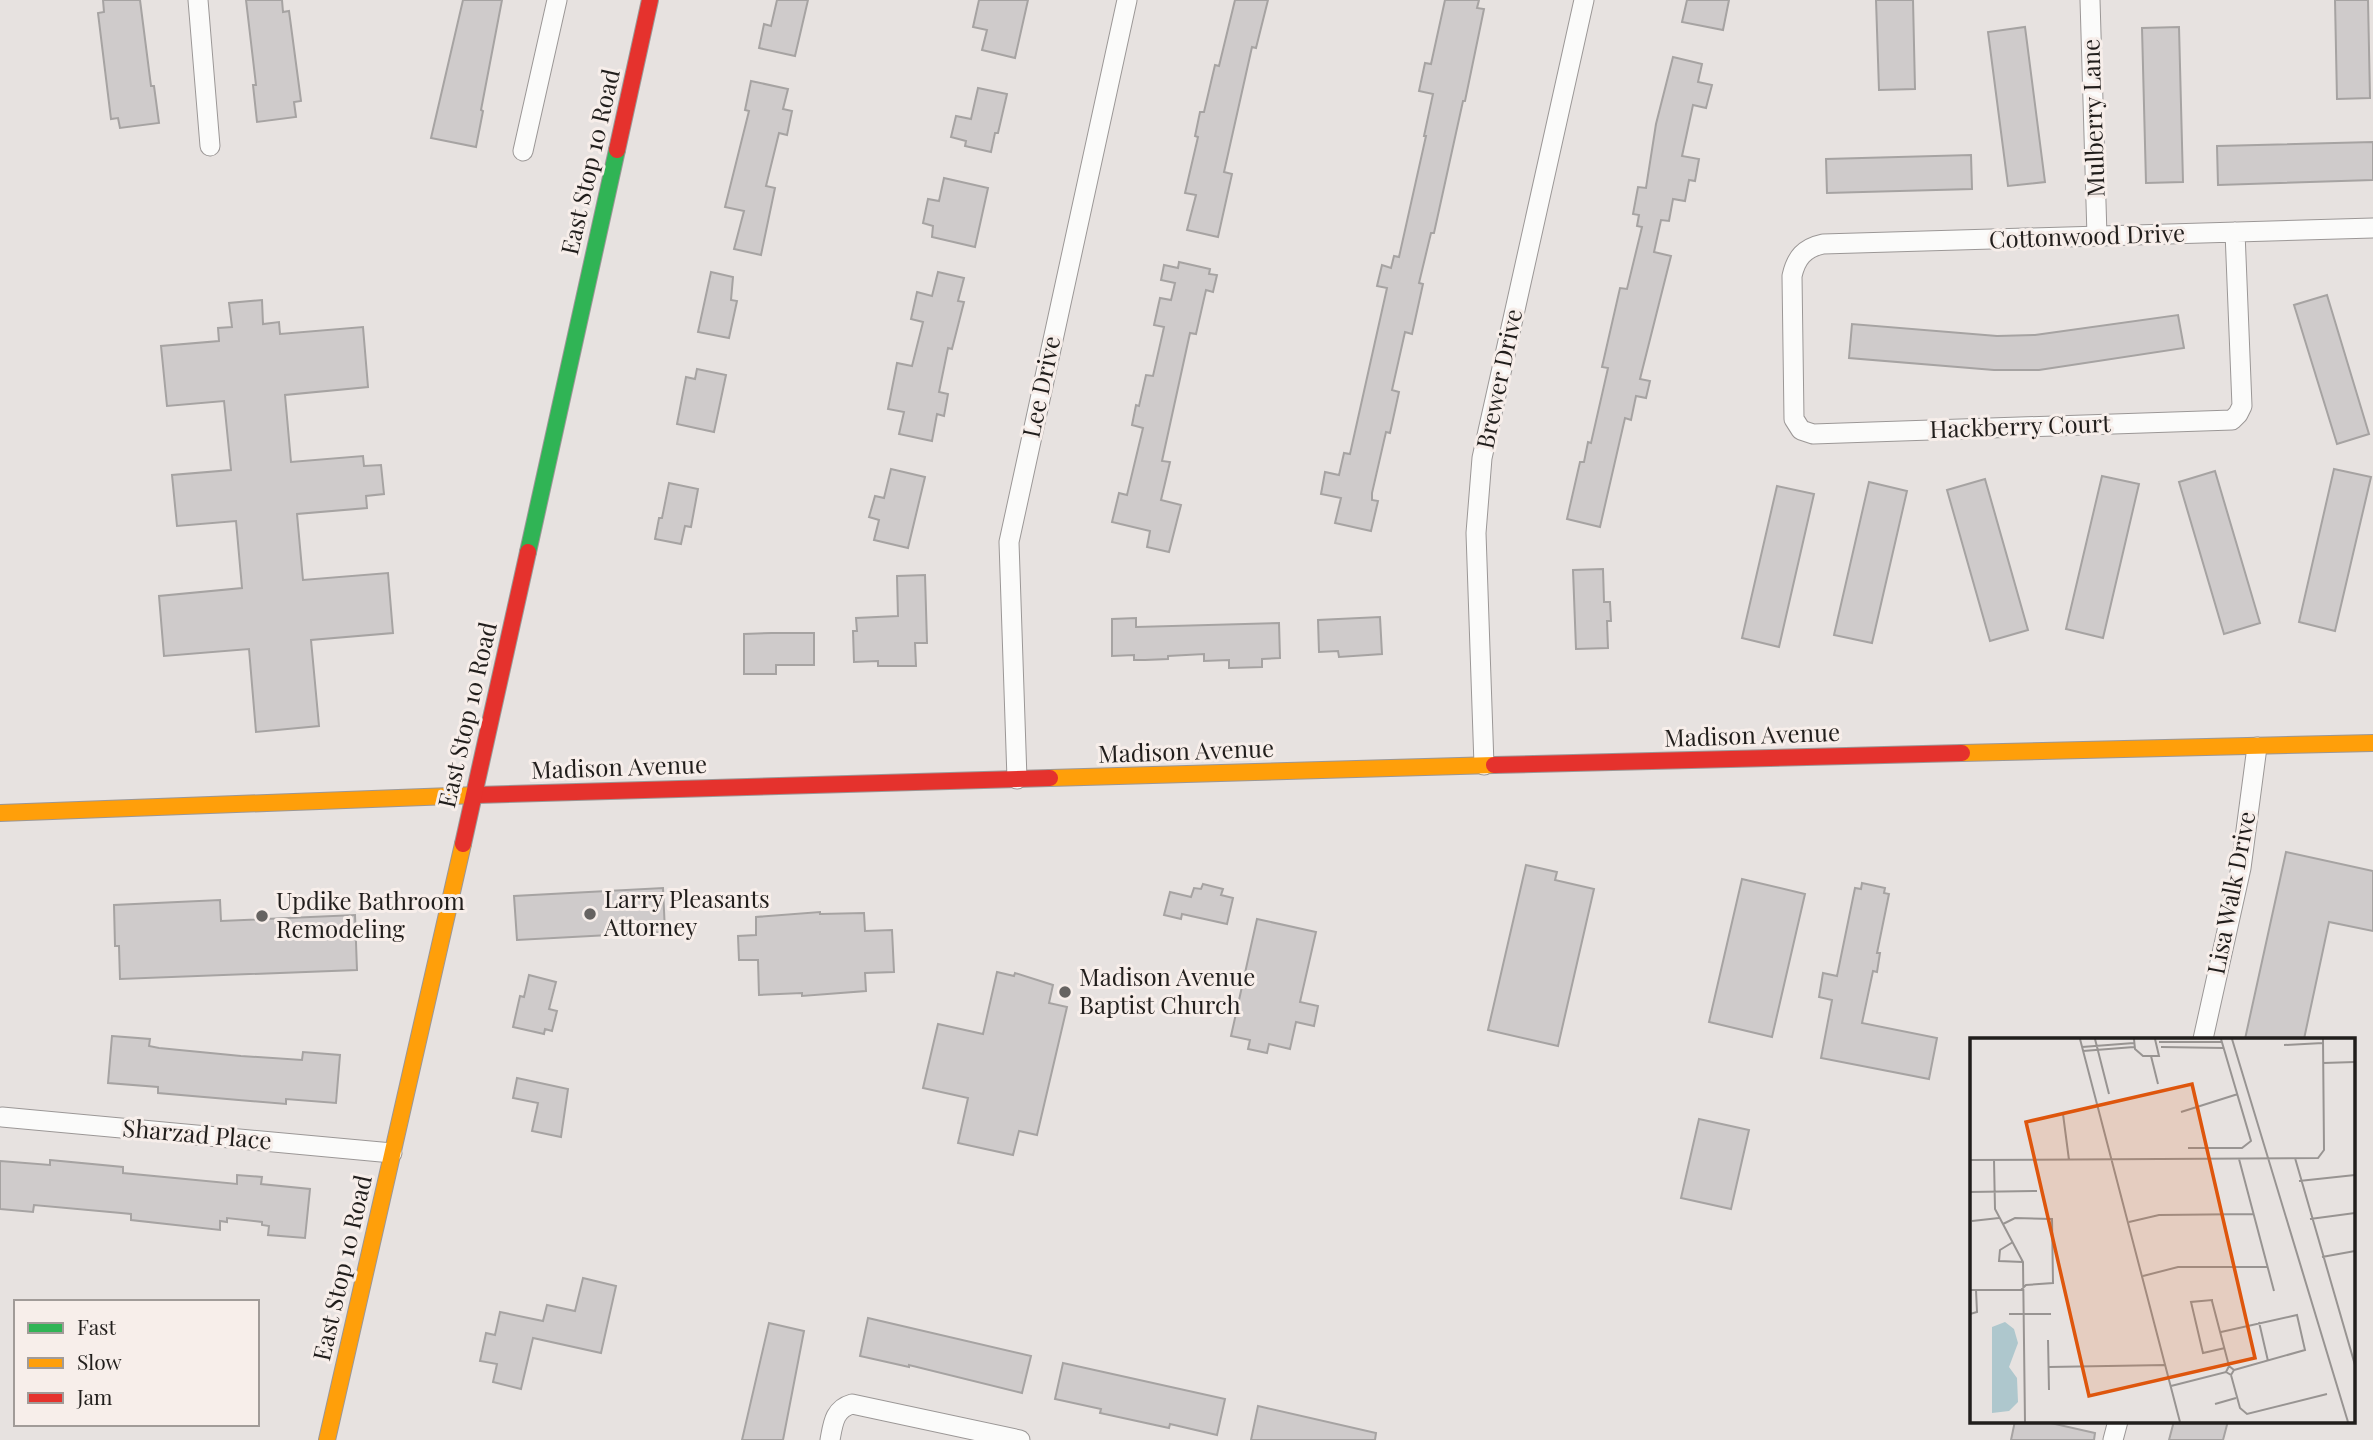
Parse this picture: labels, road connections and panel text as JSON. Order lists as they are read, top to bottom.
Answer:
{
  "streets": {
    "main road": ["East Stop 10 Road", "Madison Avenue"],
    "street": [
      "Mulberry Lane",
      "Cottonwood Drive",
      "Brewer Drive",
      "Lee Drive",
      "Hackberry Court",
      "Lisa Walk Drive",
      "Sharzad Place"
    ]
  },
  "crossings": [
    ["Mulberry Lane", "Cottonwood Drive"],
    ["East Stop 10 Road", "Madison Avenue"],
    ["East Stop 10 Road", "Sharzad Place"],
    ["Cottonwood Drive", "Hackberry Court"],
    ["Brewer Drive", "Madison Avenue"],
    ["Lee Drive", "Madison Avenue"],
    ["Madison Avenue", "Lisa Walk Drive"]
  ],
  "places": ["Larry Pleasants Attorney", "Updike Bathroom Remodeling", "Madison Avenue Baptist Church"],
  "legend": ["Fast", "Slow", "Jam"]
}
